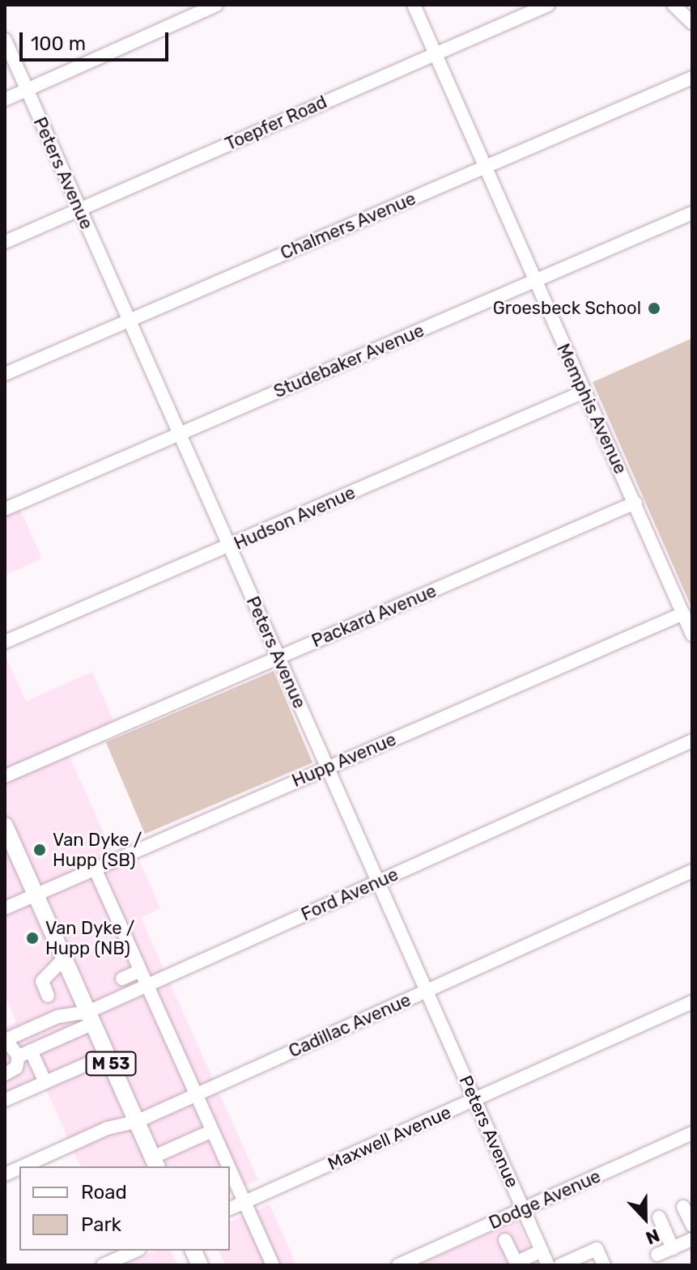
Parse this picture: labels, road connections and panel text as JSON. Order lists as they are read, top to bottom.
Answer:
{
  "streets": {
    "main road": ["M 53"],
    "street": [
      "Toepfer Road",
      "Peters Avenue",
      "Chalmers Avenue",
      "Studebaker Avenue",
      "Memphis Avenue",
      "Hudson Avenue",
      "Packard Avenue",
      "Hupp Avenue",
      "Ford Avenue",
      "Cadillac Avenue",
      "Maxwell Avenue",
      "Dodge Avenue"
    ]
  },
  "crossings": [
    ["Toepfer Road", "Peters Avenue"],
    ["Toepfer Road", "Memphis Avenue"],
    ["Peters Avenue", "Chalmers Avenue"],
    ["Peters Avenue", "Studebaker Avenue"],
    ["Peters Avenue", "Hudson Avenue"],
    ["Peters Avenue", "Packard Avenue"],
    ["Peters Avenue", "Hupp Avenue"],
    ["Peters Avenue", "Ford Avenue"],
    ["Peters Avenue", "Cadillac Avenue"],
    ["Peters Avenue", "Maxwell Avenue"],
    ["Peters Avenue", "Dodge Avenue"],
    ["Chalmers Avenue", "Memphis Avenue"],
    ["Studebaker Avenue", "Memphis Avenue"],
    ["Memphis Avenue", "Hudson Avenue"],
    ["Memphis Avenue", "Packard Avenue"],
    ["Memphis Avenue", "Hupp Avenue"],
    ["Hupp Avenue", "M 53"],
    ["Ford Avenue", "M 53"],
    ["Cadillac Avenue", "M 53"]
  ],
  "places": ["Groesbeck School", "Van Dyke / Hupp (SB)", "Van Dyke / Hupp (NB)"],
  "legend": ["Road", "Park"],
  "scale_bar": "100 m",
  "north": "bottom"
}
